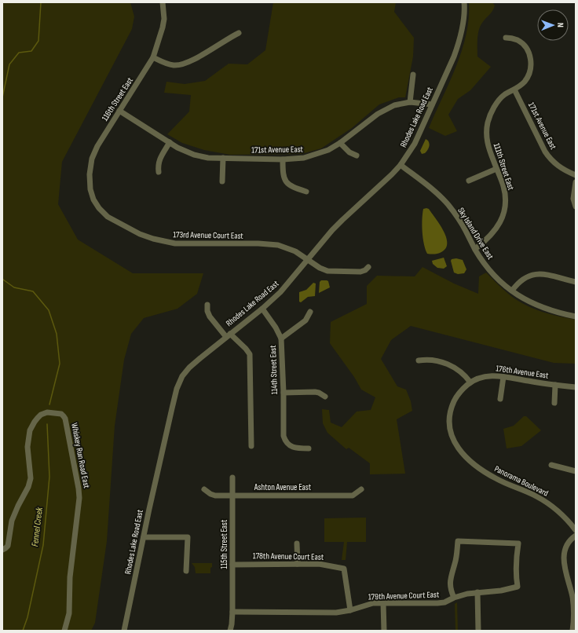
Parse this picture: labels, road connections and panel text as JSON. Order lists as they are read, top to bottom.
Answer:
{
  "streets": {
    "street": [
      "116th Street East",
      "Rhodes Lake Road East",
      "171st Avenue East",
      "111th Street East",
      "Sky Island Drive East",
      "173rd Avenue Court East",
      "114th Street East",
      "176th Avenue East",
      "Whiskey Run Road East",
      "Panorama Boulevard",
      "Ashton Avenue East",
      "115th Street East",
      "178th Avenue Court East",
      "179th Avenue Court East"
    ]
  },
  "crossings": [
    ["116th Street East", "171st Avenue East"],
    ["116th Street East", "173rd Avenue Court East"],
    ["Rhodes Lake Road East", "171st Avenue East"],
    ["Rhodes Lake Road East", "Sky Island Drive East"],
    ["Rhodes Lake Road East", "173rd Avenue Court East"],
    ["Rhodes Lake Road East", "114th Street East"],
    ["171st Avenue East", "111th Street East"],
    ["111th Street East", "Sky Island Drive East"],
    ["176th Avenue East", "Panorama Boulevard"],
    ["Ashton Avenue East", "115th Street East"],
    ["115th Street East", "178th Avenue Court East"],
    ["115th Street East", "179th Avenue Court East"],
    ["178th Avenue Court East", "179th Avenue Court East"]
  ],
  "water": ["Fennel Creek"],
  "north": "right"
}
